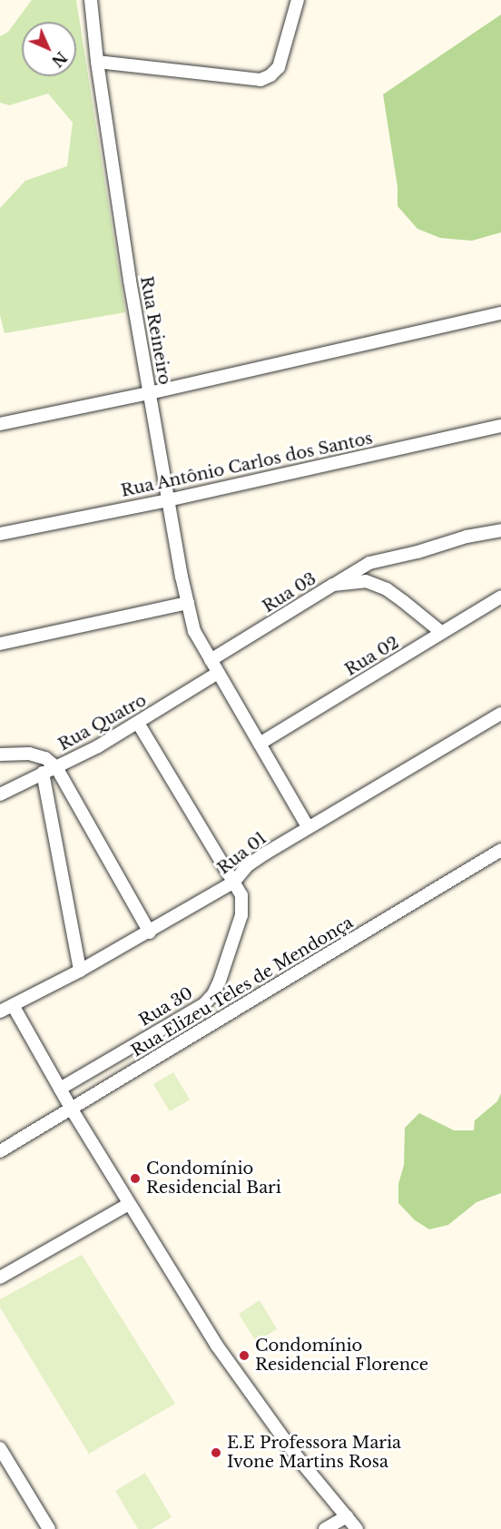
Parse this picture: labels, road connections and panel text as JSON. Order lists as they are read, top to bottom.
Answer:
{
  "streets": {
    "street": [
      "Rua Reineiro",
      "Rua Antônio Carlos dos Santos",
      "Rua 03",
      "Rua 02",
      "Rua Quatro",
      "Rua 01",
      "Rua Elizeu Teles de Mendonça",
      "Rua 30"
    ]
  },
  "crossings": [
    ["Rua Reineiro", "Rua Antônio Carlos dos Santos"],
    ["Rua Reineiro", "Rua 03"],
    ["Rua Reineiro", "Rua 02"],
    ["Rua Reineiro", "Rua Quatro"],
    ["Rua Reineiro", "Rua 01"],
    ["Rua 03", "Rua 02"],
    ["Rua Quatro", "Rua 30"],
    ["Rua 01", "Rua 30"]
  ],
  "places": ["Condomínio Residencial Bari", "Condomínio Residencial Florence", "E.E Professora Maria Ivone Martins Rosa"],
  "north": "bottom right"
}
